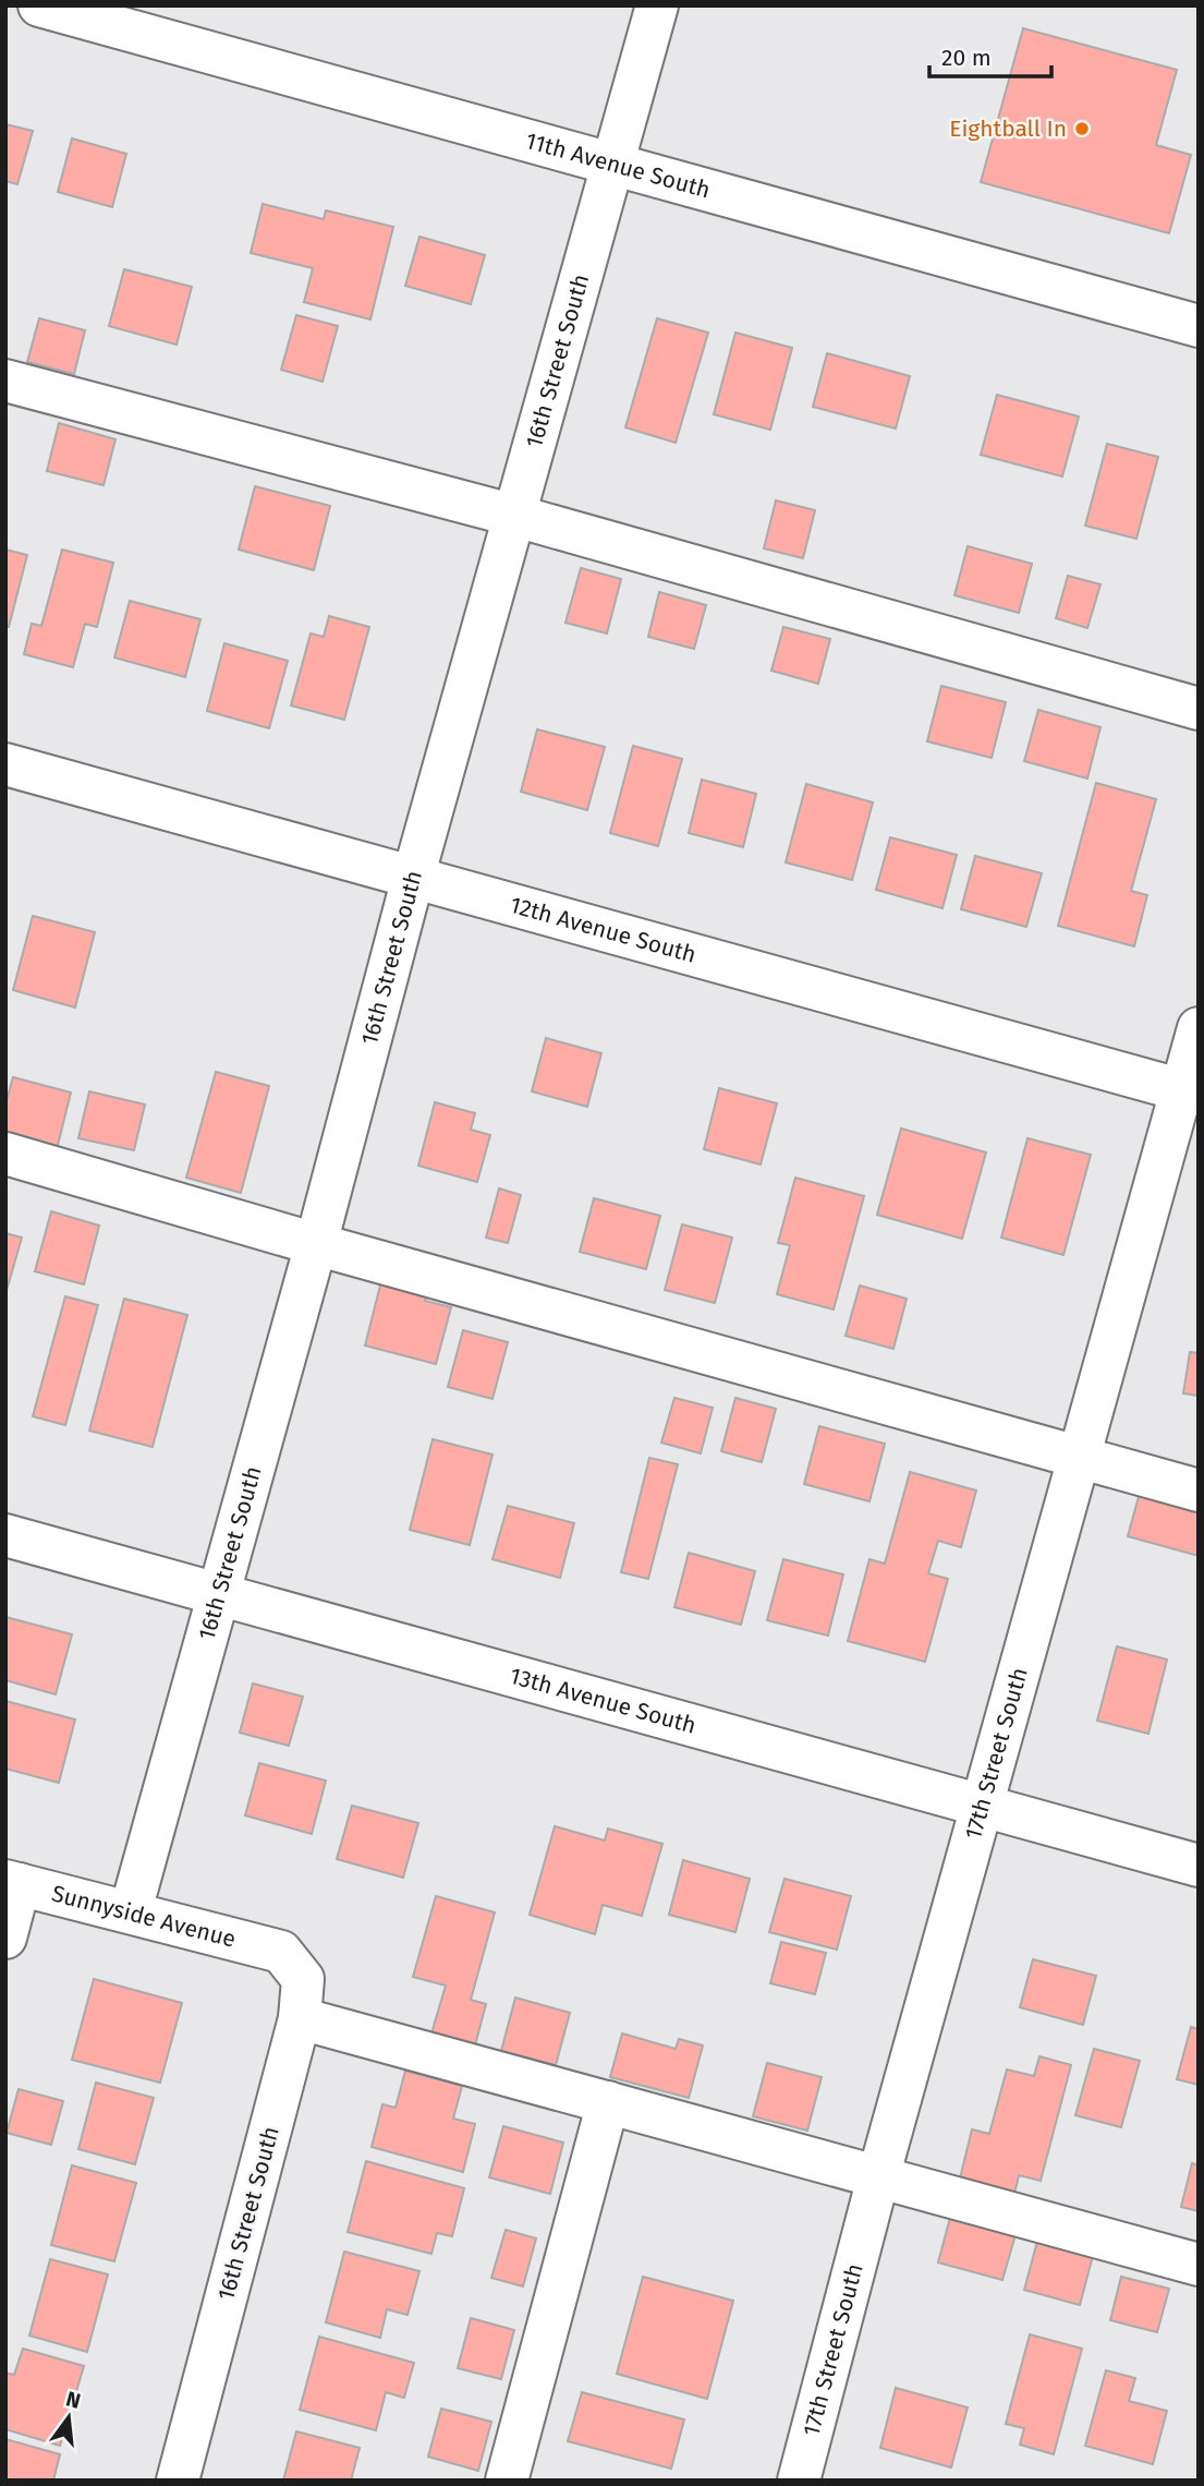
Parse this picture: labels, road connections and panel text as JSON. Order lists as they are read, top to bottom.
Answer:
{
  "streets": {
    "street": [
      "11th Avenue South",
      "16th Street South",
      "12th Avenue South",
      "13th Avenue South",
      "17th Street South",
      "Sunnyside Avenue"
    ]
  },
  "crossings": [
    ["11th Avenue South", "16th Street South"],
    ["16th Street South", "12th Avenue South"],
    ["16th Street South", "13th Avenue South"],
    ["16th Street South", "Sunnyside Avenue"],
    ["12th Avenue South", "17th Street South"],
    ["13th Avenue South", "17th Street South"]
  ],
  "places": ["Eightball In"],
  "scale_bar": "20 m",
  "north": "top"
}
